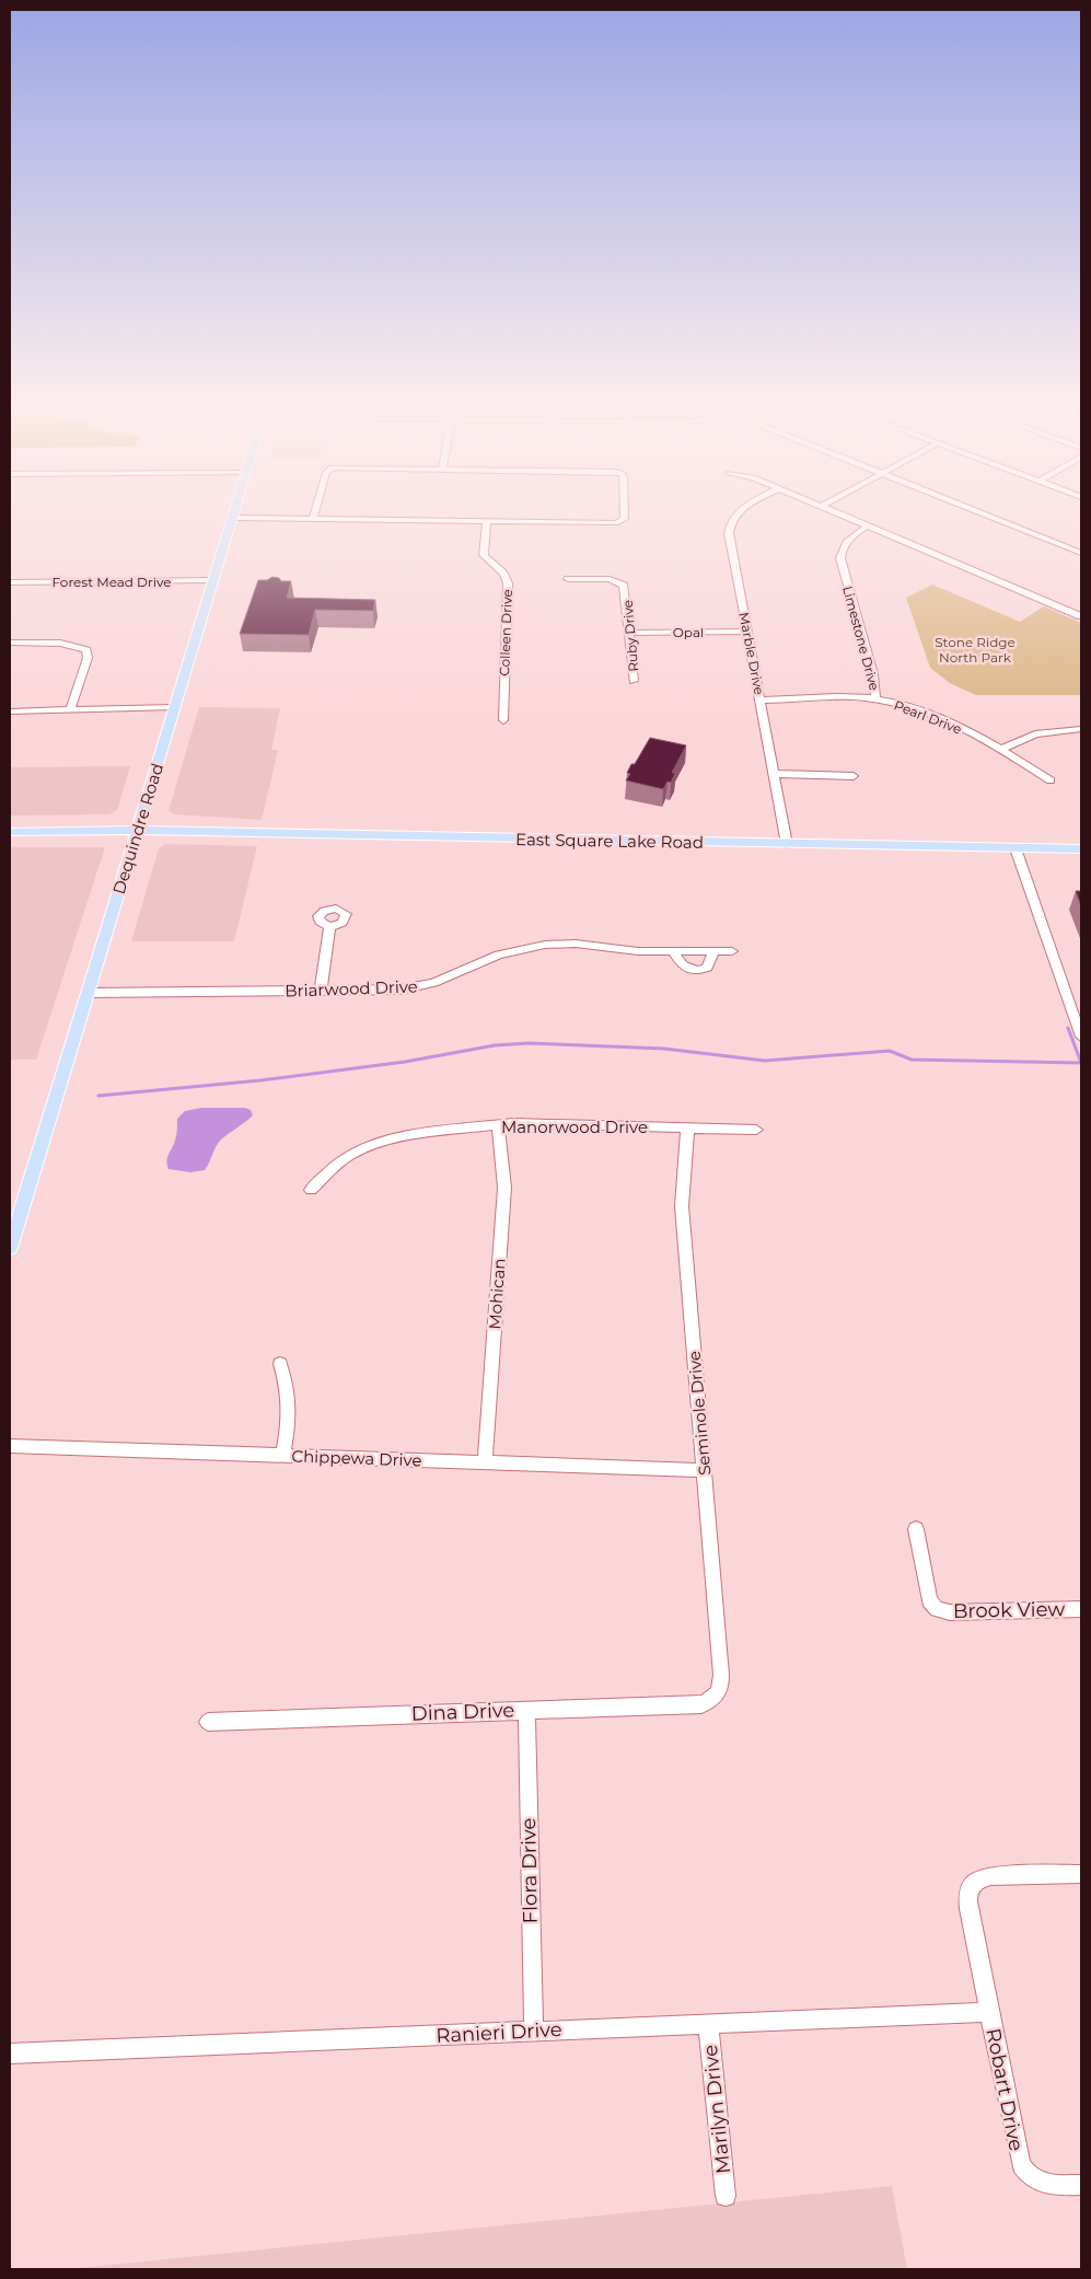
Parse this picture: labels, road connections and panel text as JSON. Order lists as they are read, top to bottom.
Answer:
{
  "streets": {
    "main road": ["Dequindre Road", "East Square Lake Road"],
    "street": [
      "Forest Mead Drive",
      "Opal",
      "Colleen Drive",
      "Ruby Drive",
      "Limestone Drive",
      "Marble Drive",
      "Pearl Drive",
      "Briarwood Drive",
      "Manorwood Drive",
      "Mohican",
      "Seminole Drive",
      "Chippewa Drive",
      "Brook View",
      "Dina Drive",
      "Flora Drive",
      "Ranieri Drive",
      "Robart Drive",
      "Marilyn Drive"
    ]
  },
  "crossings": [
    ["Forest Mead Drive", "Dequindre Road"],
    ["Opal", "Ruby Drive"],
    ["Opal", "Marble Drive"],
    ["Limestone Drive", "Pearl Drive"],
    ["Marble Drive", "Pearl Drive"],
    ["Marble Drive", "East Square Lake Road"],
    ["Dequindre Road", "East Square Lake Road"],
    ["Dequindre Road", "Briarwood Drive"],
    ["Manorwood Drive", "Mohican"],
    ["Manorwood Drive", "Seminole Drive"],
    ["Mohican", "Chippewa Drive"],
    ["Seminole Drive", "Chippewa Drive"],
    ["Seminole Drive", "Dina Drive"],
    ["Dina Drive", "Flora Drive"],
    ["Flora Drive", "Ranieri Drive"],
    ["Ranieri Drive", "Robart Drive"],
    ["Ranieri Drive", "Marilyn Drive"]
  ],
  "parks": ["Stone Ridge North Park"]
}
